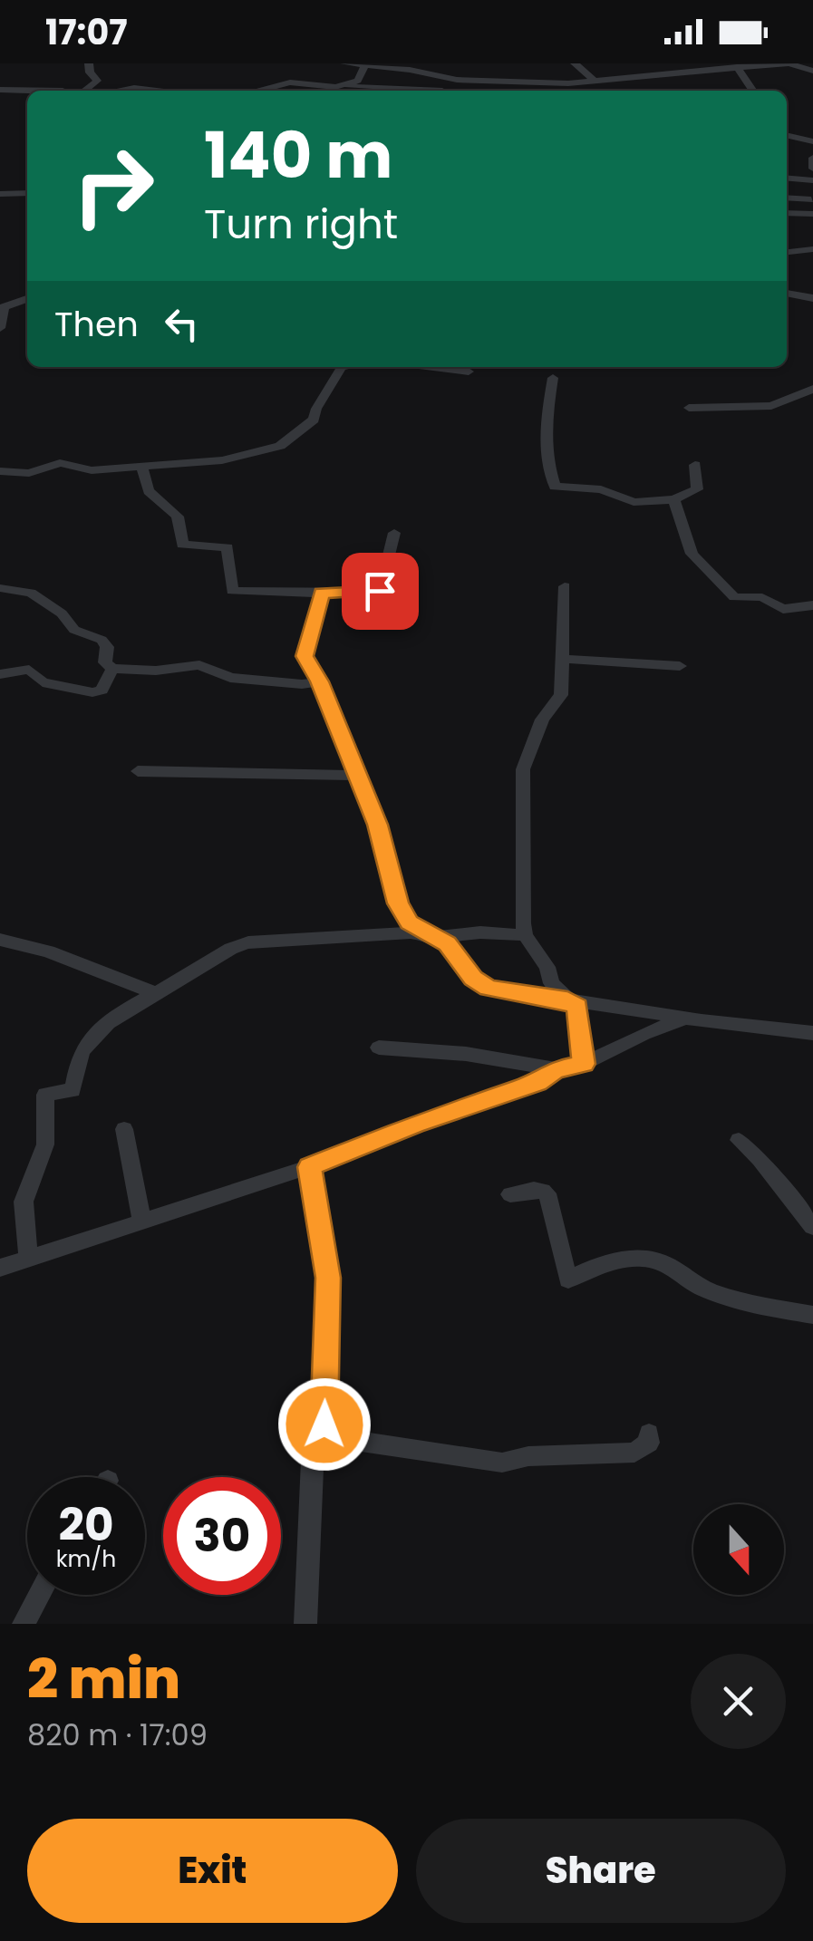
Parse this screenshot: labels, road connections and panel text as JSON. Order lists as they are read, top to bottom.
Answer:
{
  "north": "bottom",
  "page": {
    "status": "17:07",
    "turn": ["140 m", "Turn right"],
    "then": "Then",
    "speed": "20 km/h",
    "limit": "30",
    "heading": ["2 min", "820 m · 17:09"],
    "buttons": ["Exit", "Share"]
  }
}
